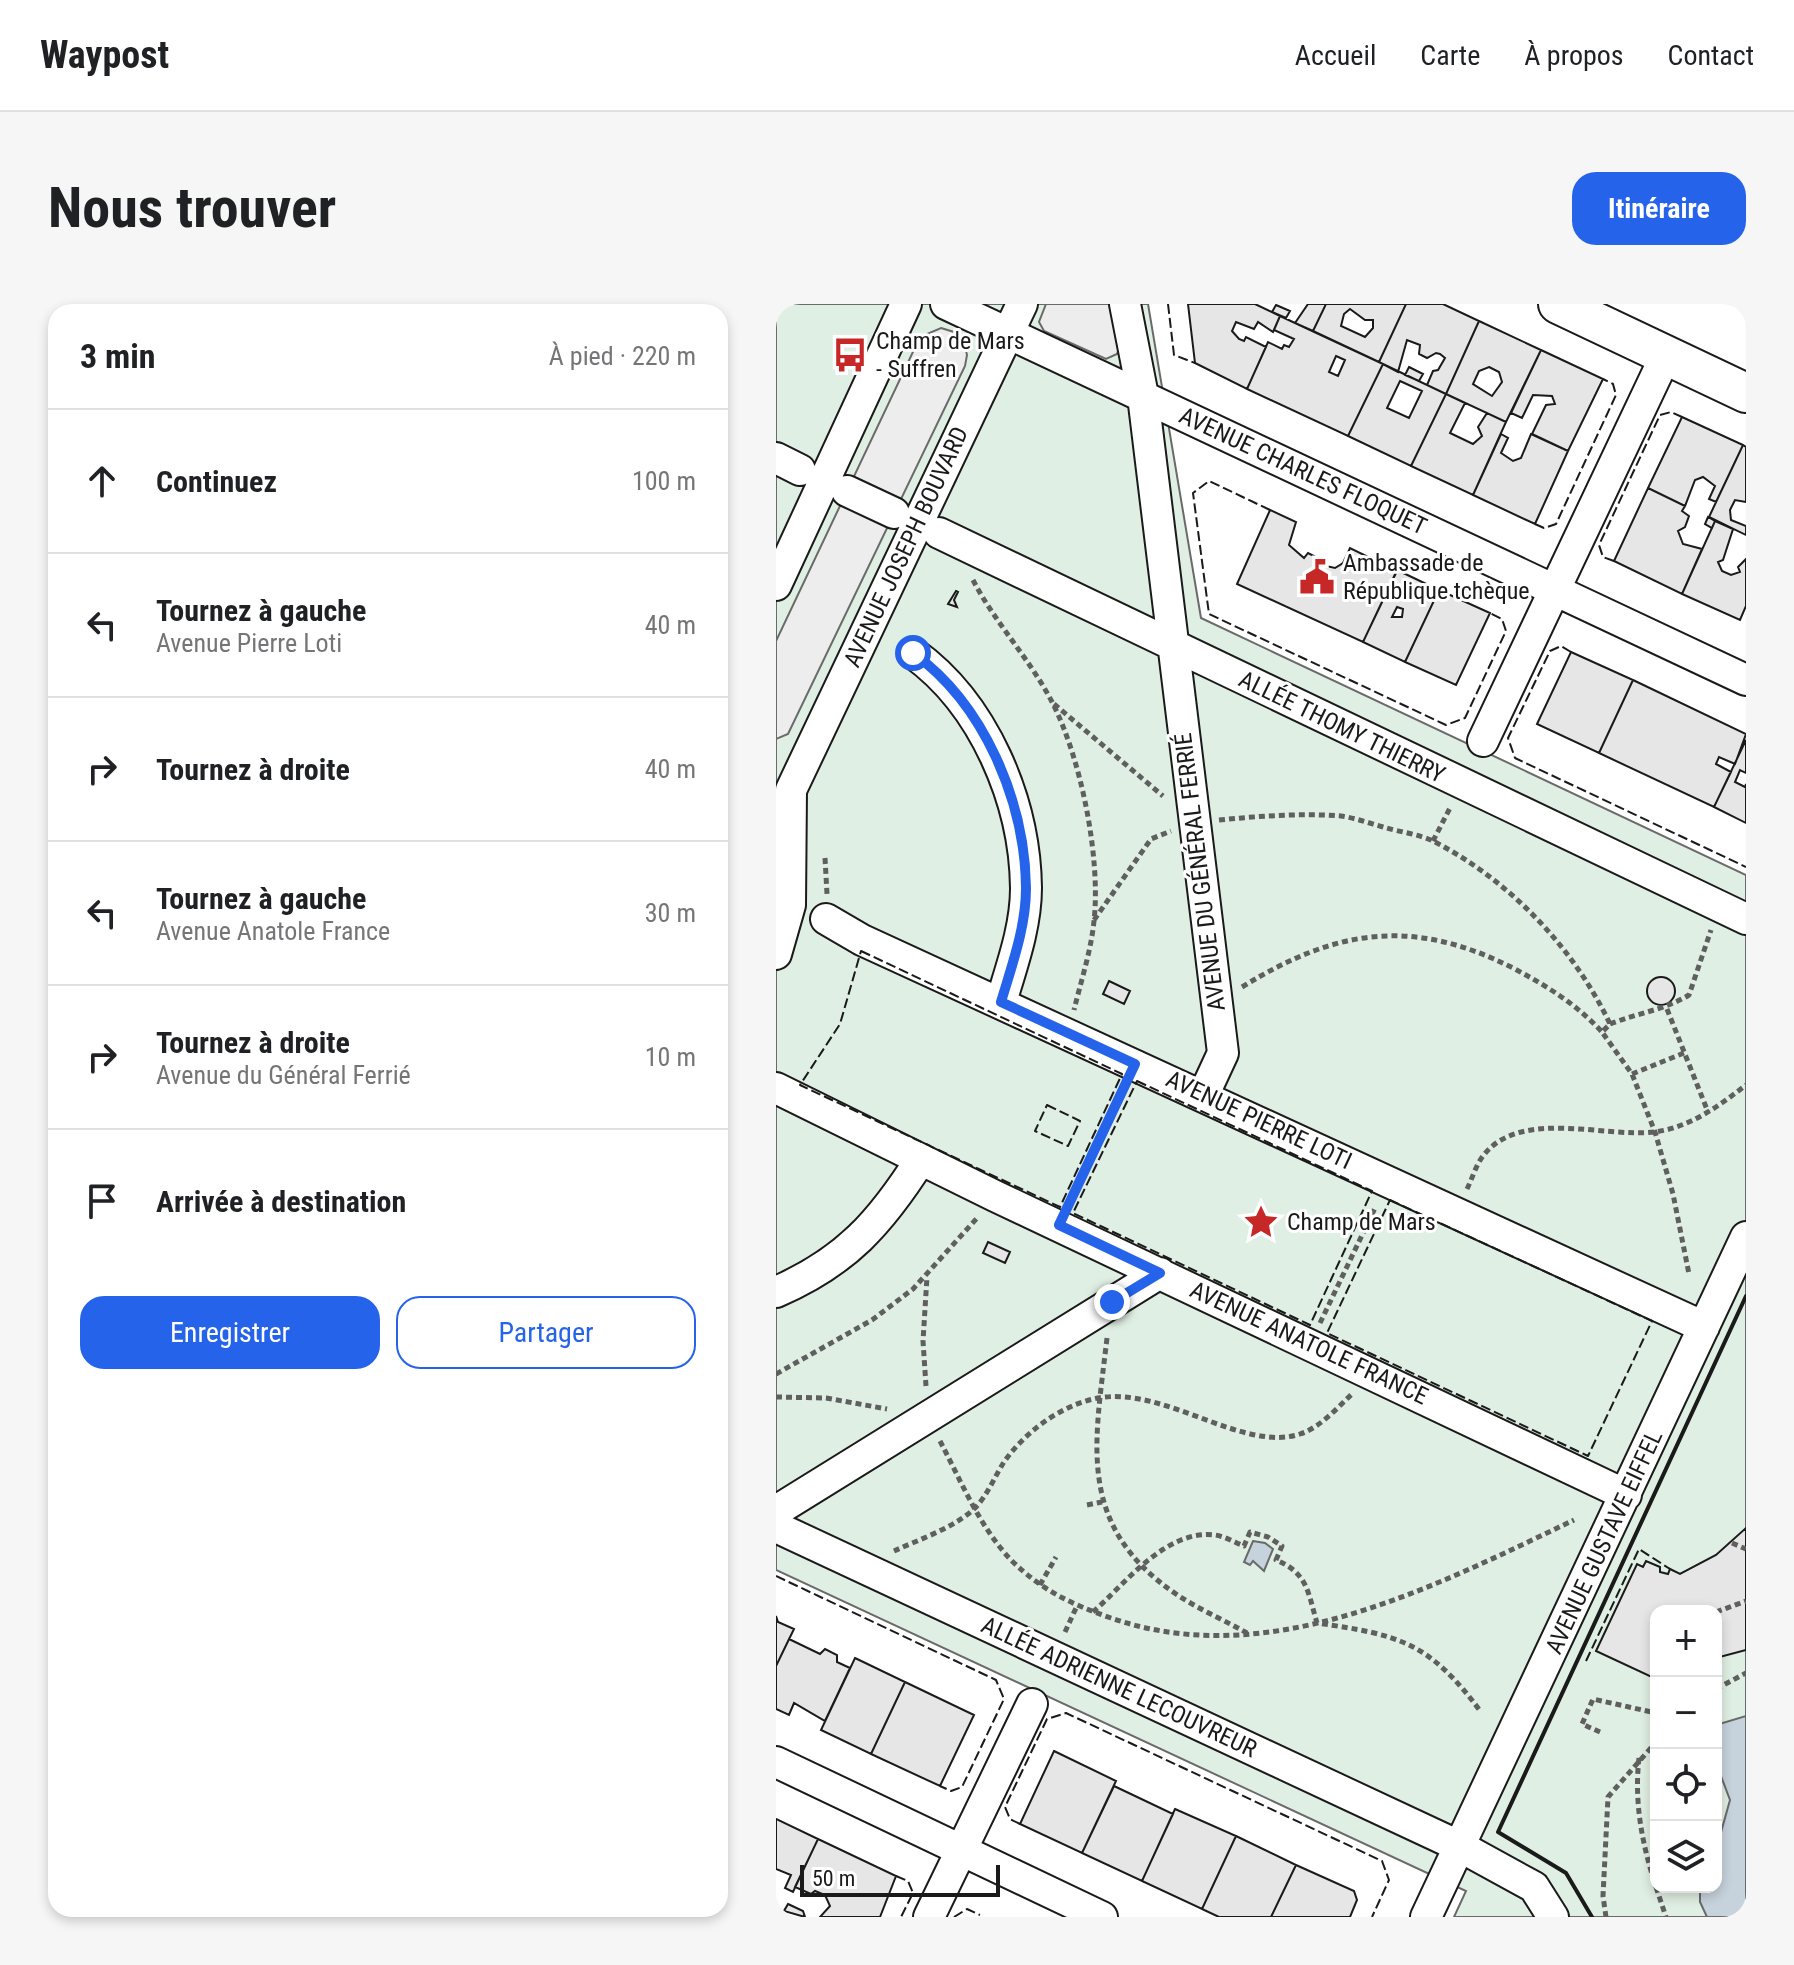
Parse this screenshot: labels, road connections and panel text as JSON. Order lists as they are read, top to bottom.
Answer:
{
  "streets": {
    "street": [
      "AVENUE CHARLES FLOQUET",
      "AVENUE JOSEPH BOUVARD",
      "ALLÉE THOMY THIERRY",
      "AVENUE DU GÉNÉRAL FERRIÉ",
      "AVENUE PIERRE LOTI",
      "AVENUE ANATOLE FRANCE",
      "AVENUE GUSTAVE EIFFEL",
      "ALLÉE ADRIENNE LECOUVREUR"
    ]
  },
  "crossings": [
    ["AVENUE CHARLES FLOQUET", "AVENUE JOSEPH BOUVARD"],
    ["AVENUE CHARLES FLOQUET", "AVENUE DU GÉNÉRAL FERRIÉ"],
    ["ALLÉE THOMY THIERRY", "AVENUE DU GÉNÉRAL FERRIÉ"],
    ["AVENUE DU GÉNÉRAL FERRIÉ", "AVENUE PIERRE LOTI"],
    ["AVENUE PIERRE LOTI", "AVENUE GUSTAVE EIFFEL"],
    ["AVENUE ANATOLE FRANCE", "AVENUE GUSTAVE EIFFEL"],
    ["AVENUE GUSTAVE EIFFEL", "ALLÉE ADRIENNE LECOUVREUR"]
  ],
  "places": {
    "bus stop": ["Champ de Mars - Suffren"],
    "public building": ["Ambassade de République tchèque"],
    "place": ["Champ de Mars"]
  },
  "scale_bar": "50 m",
  "page": {
    "header": "Waypost",
    "nav": [
      "Accueil",
      "Carte",
      "À propos",
      "Contact"
    ],
    "buttons": [
      "Itinéraire",
      ["Enregistrer", "Partager"]
    ],
    "title": "Nous trouver",
    "heading": ["3 min", "À pied · 220 m"],
    "list": [
      ["Continuez", "100 m"],
      ["Tournez à gauche", "Avenue Pierre Loti", "40 m"],
      ["Tournez à droite", "40 m"],
      ["Tournez à gauche", "Avenue Anatole France", "30 m"],
      ["Tournez à droite", "Avenue du Général Ferrié", "10 m"],
      "Arrivée à destination"
    ],
    "map_buttons": ["+", "−"],
    "scale": "50 m"
  }
}
